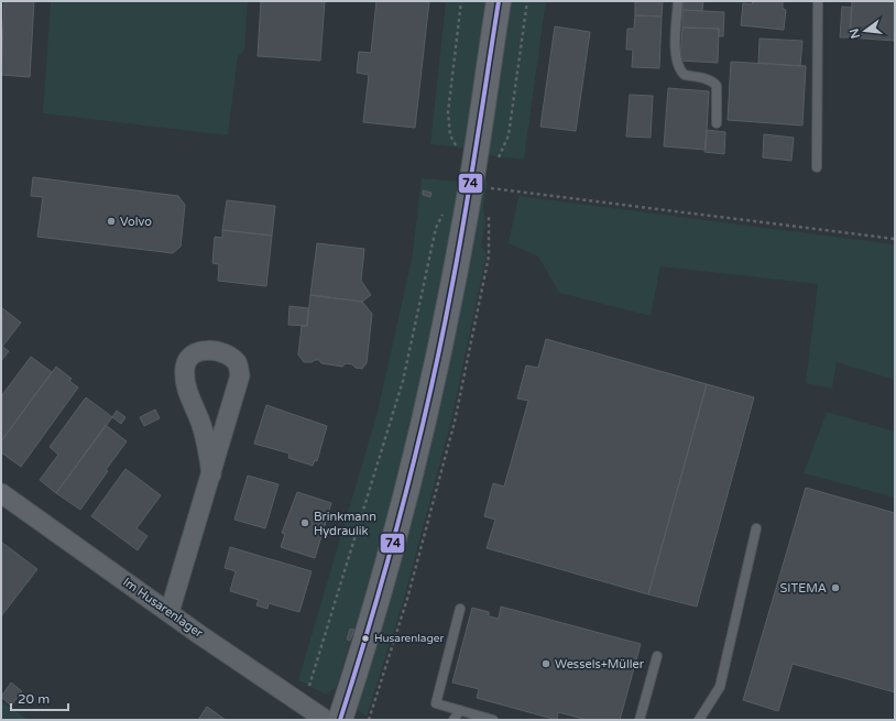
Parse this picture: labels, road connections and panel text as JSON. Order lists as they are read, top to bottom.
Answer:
{
  "streets": {
    "street": ["Im Husarenlager"]
  },
  "places": [
    "Volvo",
    "Brinkmann Hydraulik",
    "SITEMA",
    "Husarenlager",
    "Wessels+Müller"
  ],
  "lines": ["transit line 74"],
  "scale_bar": "20 m",
  "north": "left"
}
